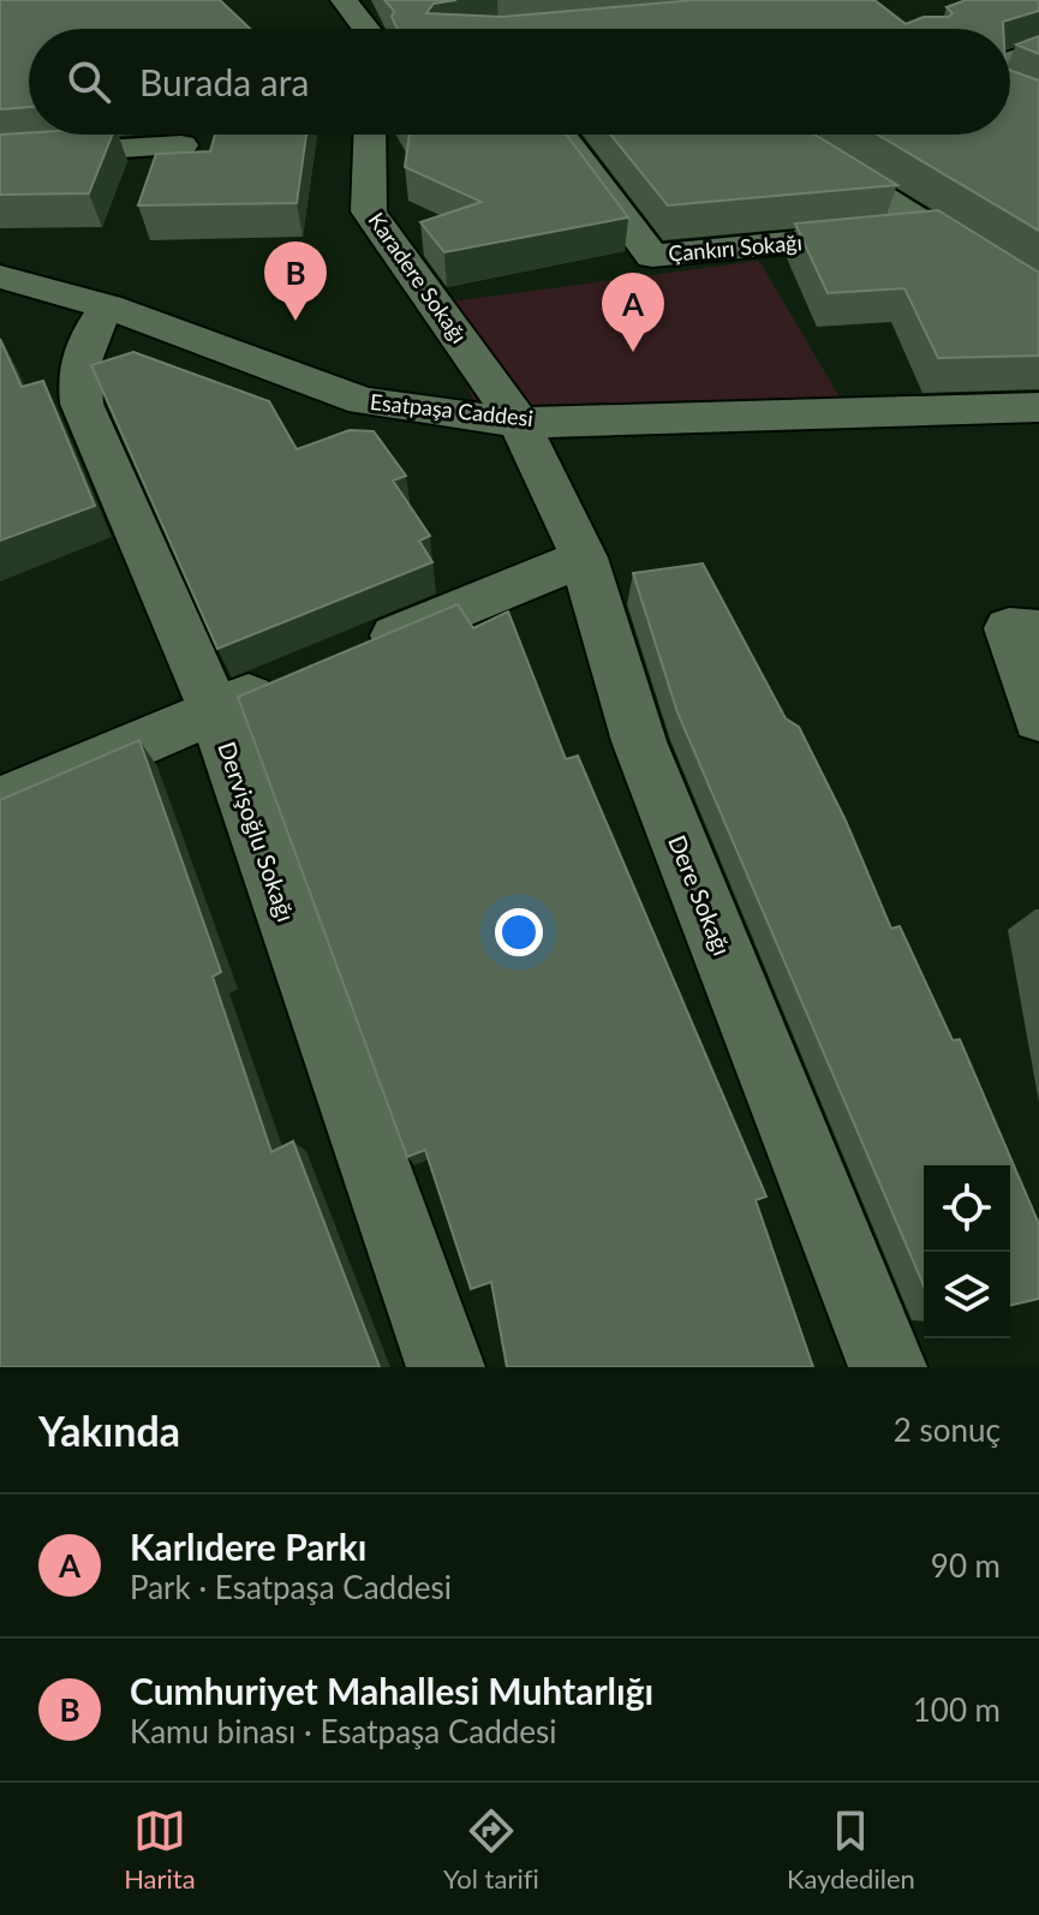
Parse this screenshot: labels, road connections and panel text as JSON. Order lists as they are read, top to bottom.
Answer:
{
  "streets": {
    "street": [
      "Çankırı Sokağı",
      "Karadere Sokağı",
      "Esatpaşa Caddesi",
      "Dervişoğlu Sokağı",
      "Dere Sokağı"
    ]
  },
  "crossings": [
    ["Karadere Sokağı", "Esatpaşa Caddesi"],
    ["Karadere Sokağı", "Dere Sokağı"],
    ["Esatpaşa Caddesi", "Dervişoğlu Sokağı"],
    ["Esatpaşa Caddesi", "Dere Sokağı"]
  ],
  "page": {
    "search": "Burada ara",
    "pins": ["B", "A"],
    "heading": ["Yakında", "2 sonuç"],
    "list": [
      {
        "mark": "A",
        "name": "Karlıdere Parkı",
        "note": "Park · Esatpaşa Caddesi",
        "value": "90 m"
      },
      {
        "mark": "B",
        "name": "Cumhuriyet Mahallesi Muhtarlığı",
        "note": "Kamu binası · Esatpaşa Caddesi",
        "value": "100 m"
      }
    ],
    "nav": ["Harita", "Yol tarifi", "Kaydedilen"]
  }
}
